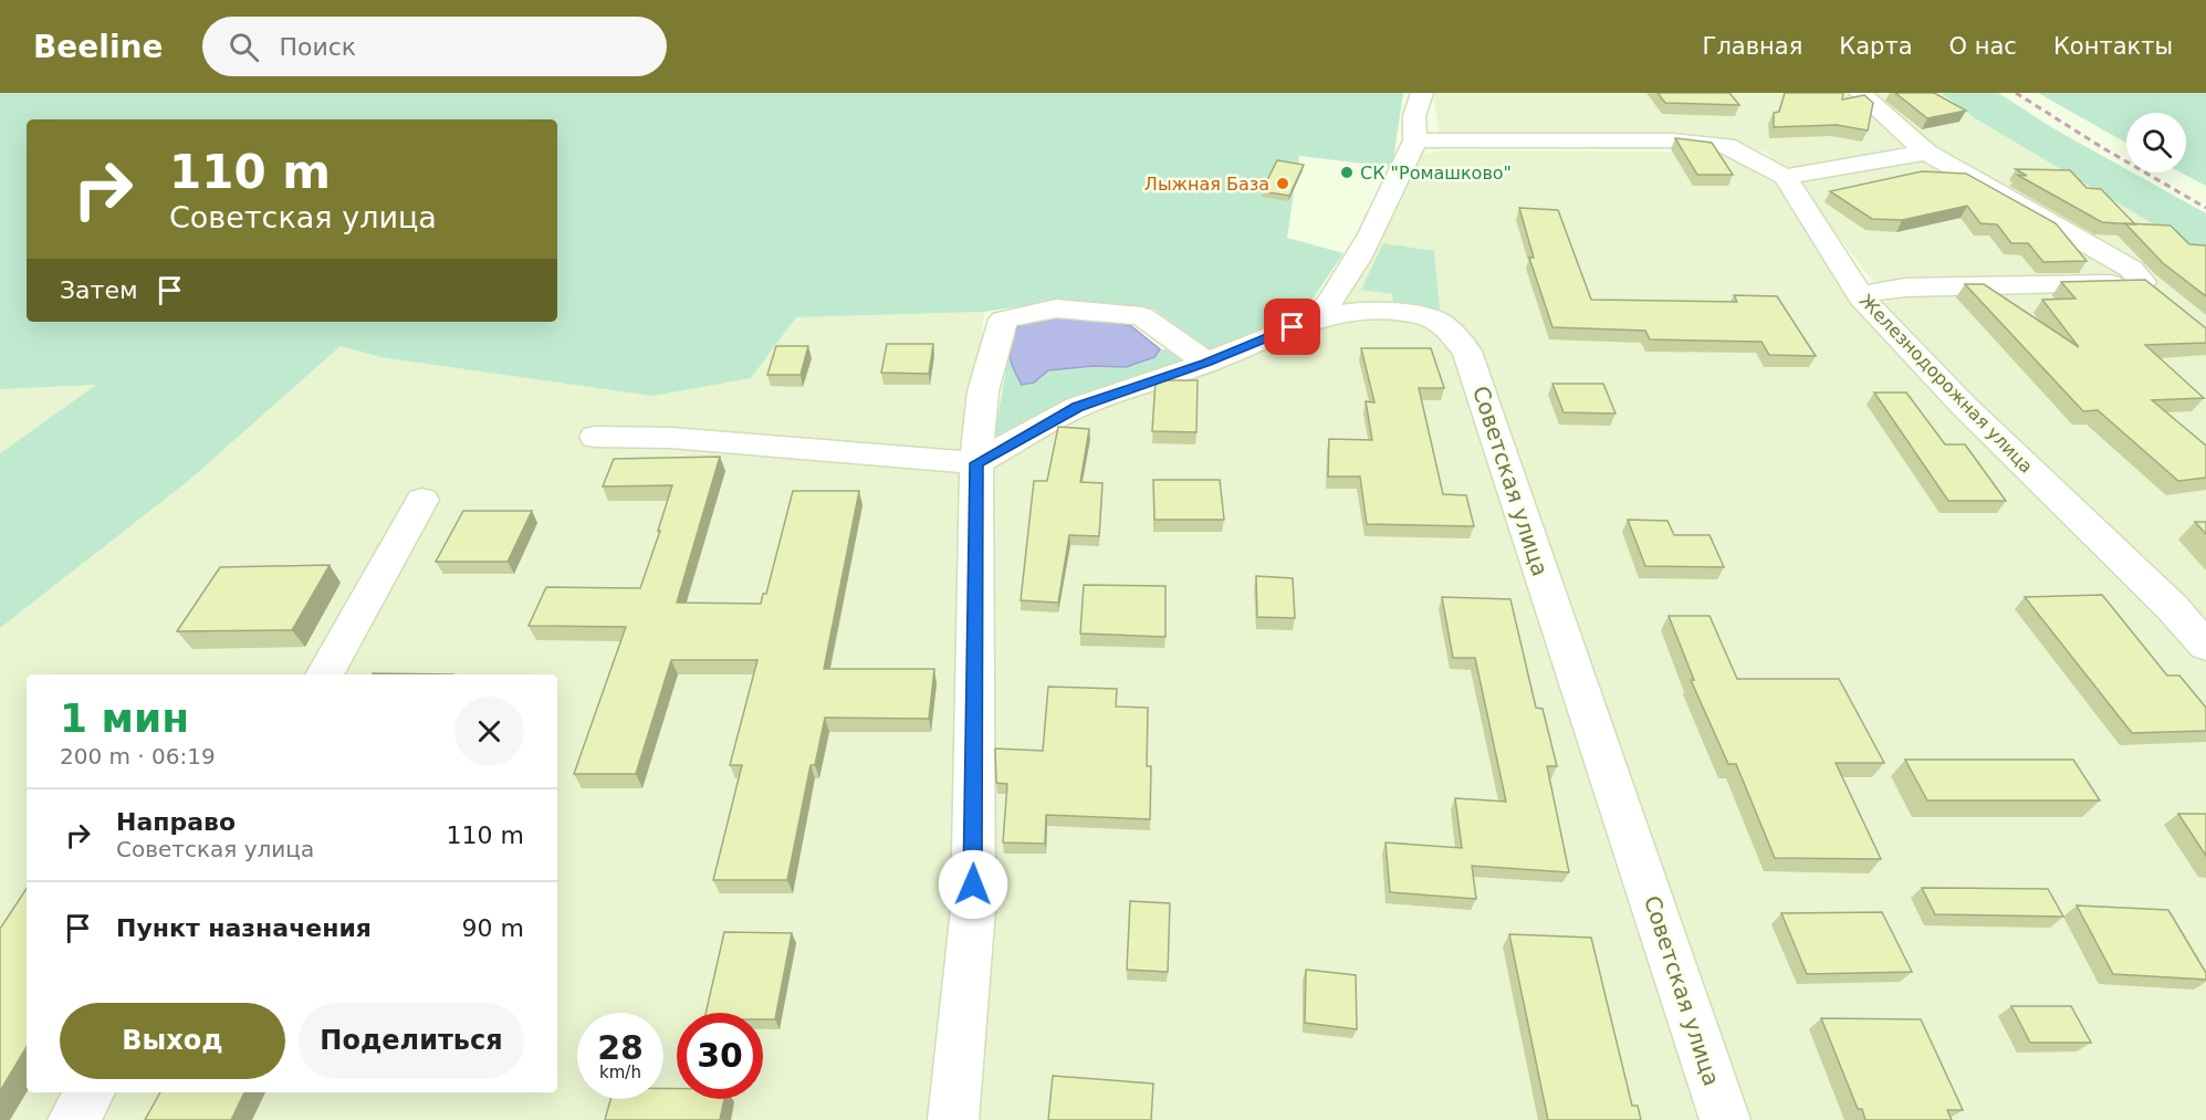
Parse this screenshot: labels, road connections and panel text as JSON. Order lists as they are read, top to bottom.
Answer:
{
  "streets": {
    "street": ["Железнодорожная улица", "Советская улица"]
  },
  "places": ["СК \"Ромашково\"", "Лыжная База"],
  "page": {
    "header": "Beeline",
    "search": "Поиск",
    "nav": [
      "Главная",
      "Карта",
      "О нас",
      "Контакты"
    ],
    "turn": ["110 m", "Советская улица"],
    "then": "Затем",
    "heading": ["1 мин", "200 m · 06:19"],
    "list": [
      {
        "name": "Направо",
        "note": "Советская улица",
        "value": "110 m"
      },
      {
        "name": "Пункт назначения",
        "value": "90 m"
      }
    ],
    "buttons": ["Выход", "Поделиться"],
    "speed": "28 km/h",
    "limit": "30"
  }
}
